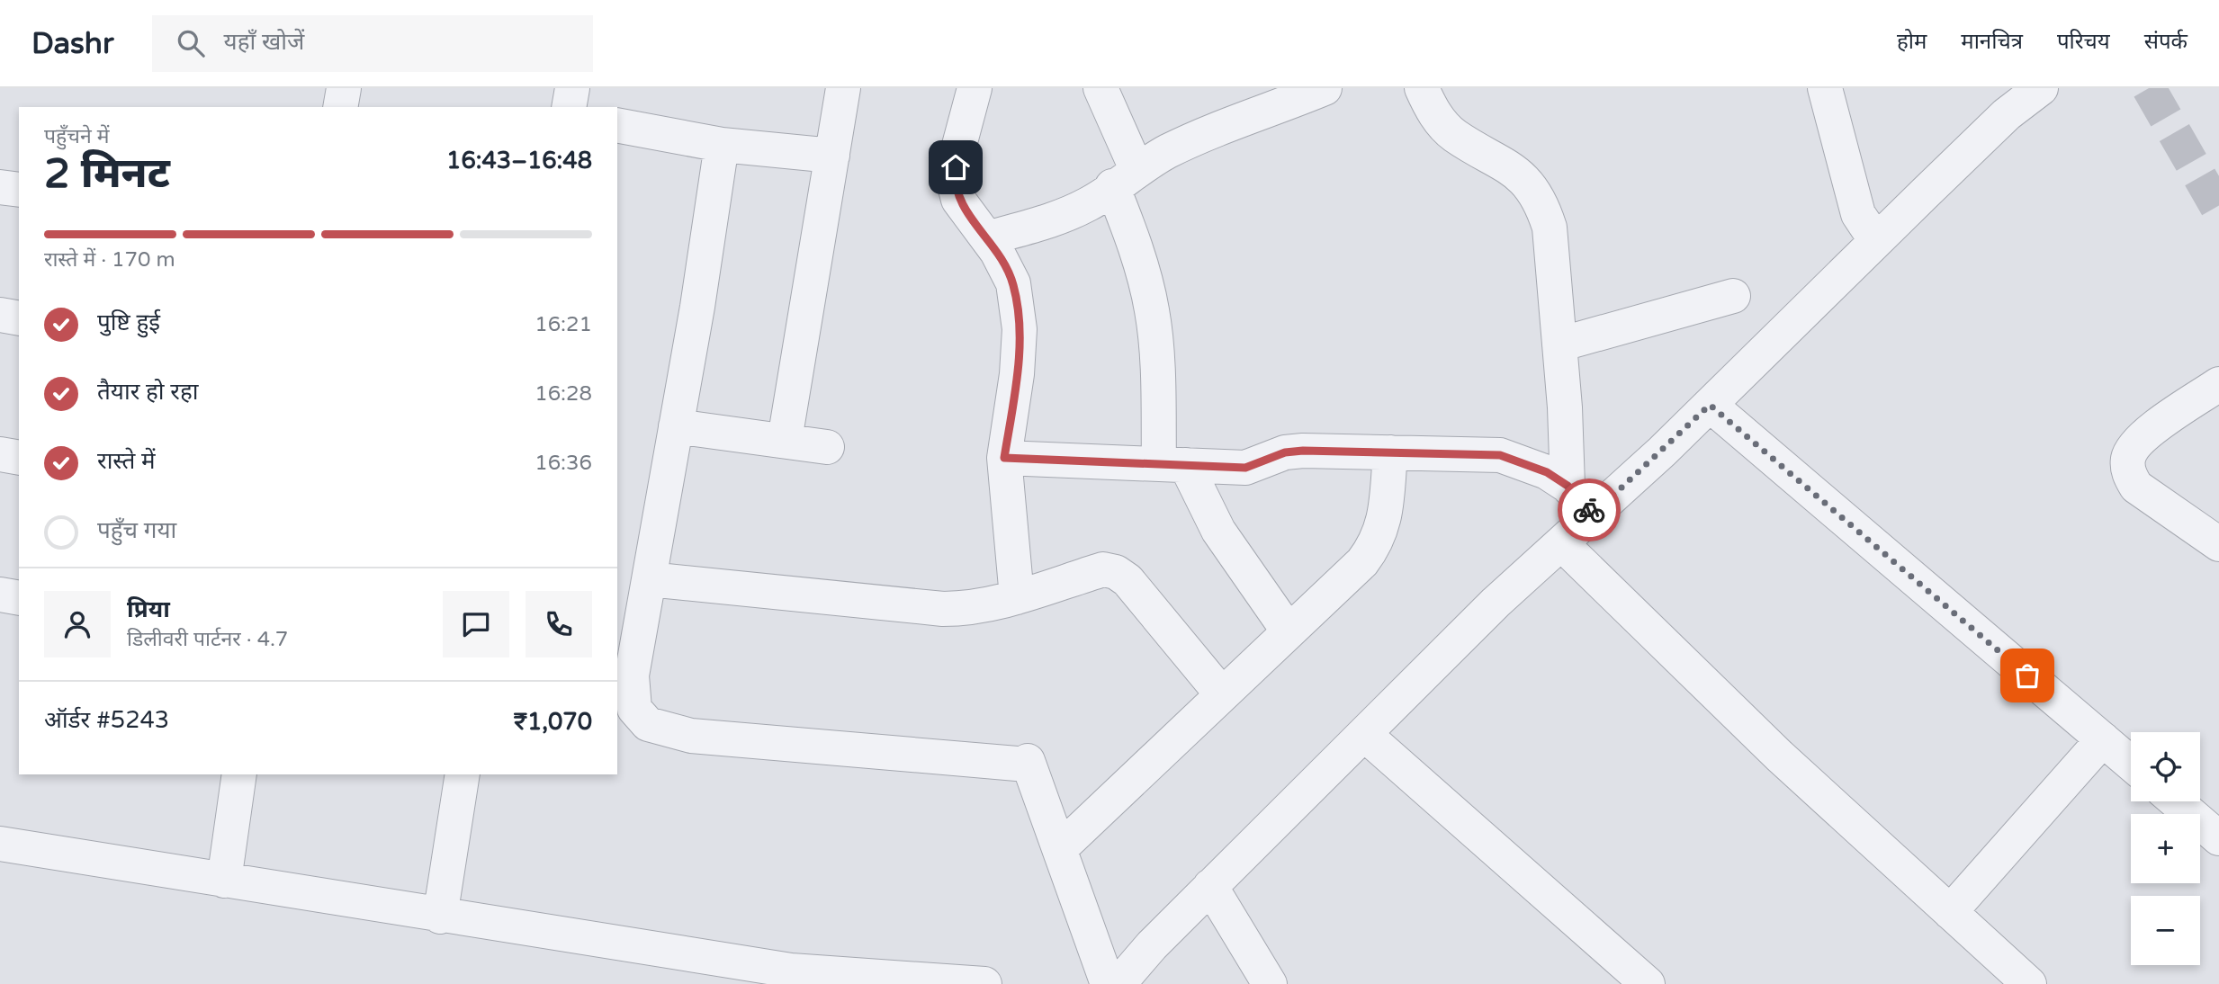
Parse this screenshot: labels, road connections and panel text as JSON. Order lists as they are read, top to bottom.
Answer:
{
  "page": {
    "header": "Dashr",
    "search": "यहाँ खोजें",
    "nav": [
      "होम",
      "मानचित्र",
      "परिचय",
      "संपर्क"
    ],
    "heading": ["2 मिनट", "पहुँचने में", "16:43–16:48"],
    "panel": [
      "प्रिया",
      "डिलीवरी पार्टनर · 4.7",
      "ऑर्डर #5243",
      "₹1,070"
    ],
    "bar": "रास्ते में · 170 m",
    "list": [
      ["पुष्टि हुई", "16:21"],
      ["तैयार हो रहा", "16:28"],
      ["रास्ते में", "16:36"],
      "पहुँच गया"
    ],
    "map_buttons": ["+", "−"]
  }
}
